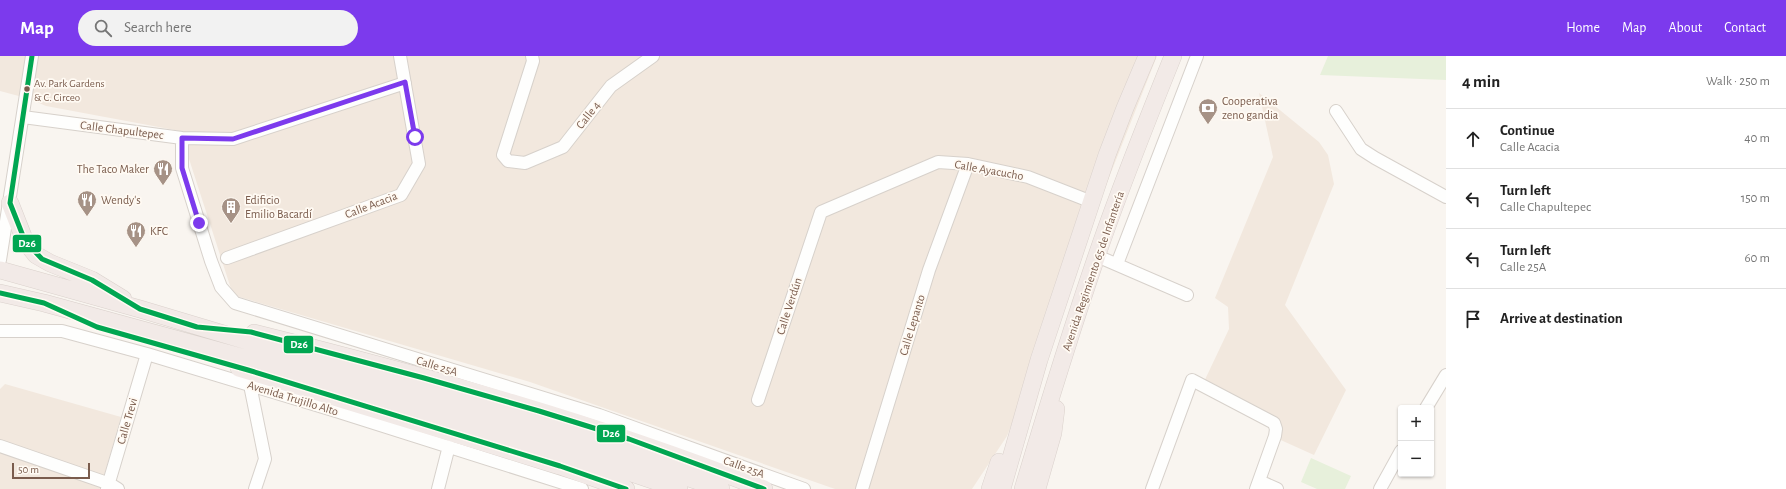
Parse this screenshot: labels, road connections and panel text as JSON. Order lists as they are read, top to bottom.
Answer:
{
  "streets": {
    "highway": ["Avenida Regimiento 65 de Infantería"],
    "street": [
      "Calle 4",
      "Calle Chapultepec",
      "Calle Ayacucho",
      "Calle Acacia",
      "Calle Verdún",
      "Calle Lepanto",
      "Calle 25A",
      "Avenida Trujillo Alto",
      "Calle Trevi"
    ]
  },
  "crossings": [
    ["Calle Chapultepec", "Calle Acacia"],
    ["Calle Chapultepec", "Calle 25A"],
    ["Calle Ayacucho", "Avenida Regimiento 65 de Infantería"],
    ["Calle Ayacucho", "Calle Verdún"],
    ["Calle Ayacucho", "Calle Lepanto"],
    ["Avenida Trujillo Alto", "Calle Trevi"]
  ],
  "places": {
    "other": ["Av. Park Gardens & C. Circeo"],
    "bank": ["Cooperativa zeno gandia"],
    "restaurant": ["The Taco Maker", "Wendy's", "KFC"],
    "building": ["Edificio Emilio Bacardí"]
  },
  "lines": ["transit line D26"],
  "scale_bar": "50 m",
  "page": {
    "header": "Map",
    "search": "Search here",
    "nav": [
      "Home",
      "Map",
      "About",
      "Contact"
    ],
    "heading": ["4 min", "Walk · 250 m"],
    "list": [
      ["Continue", "Calle Acacia", "40 m"],
      ["Turn left", "Calle Chapultepec", "150 m"],
      ["Turn left", "Calle 25A", "60 m"],
      "Arrive at destination"
    ],
    "map_buttons": ["+", "−"],
    "scale": "50 m"
  }
}
